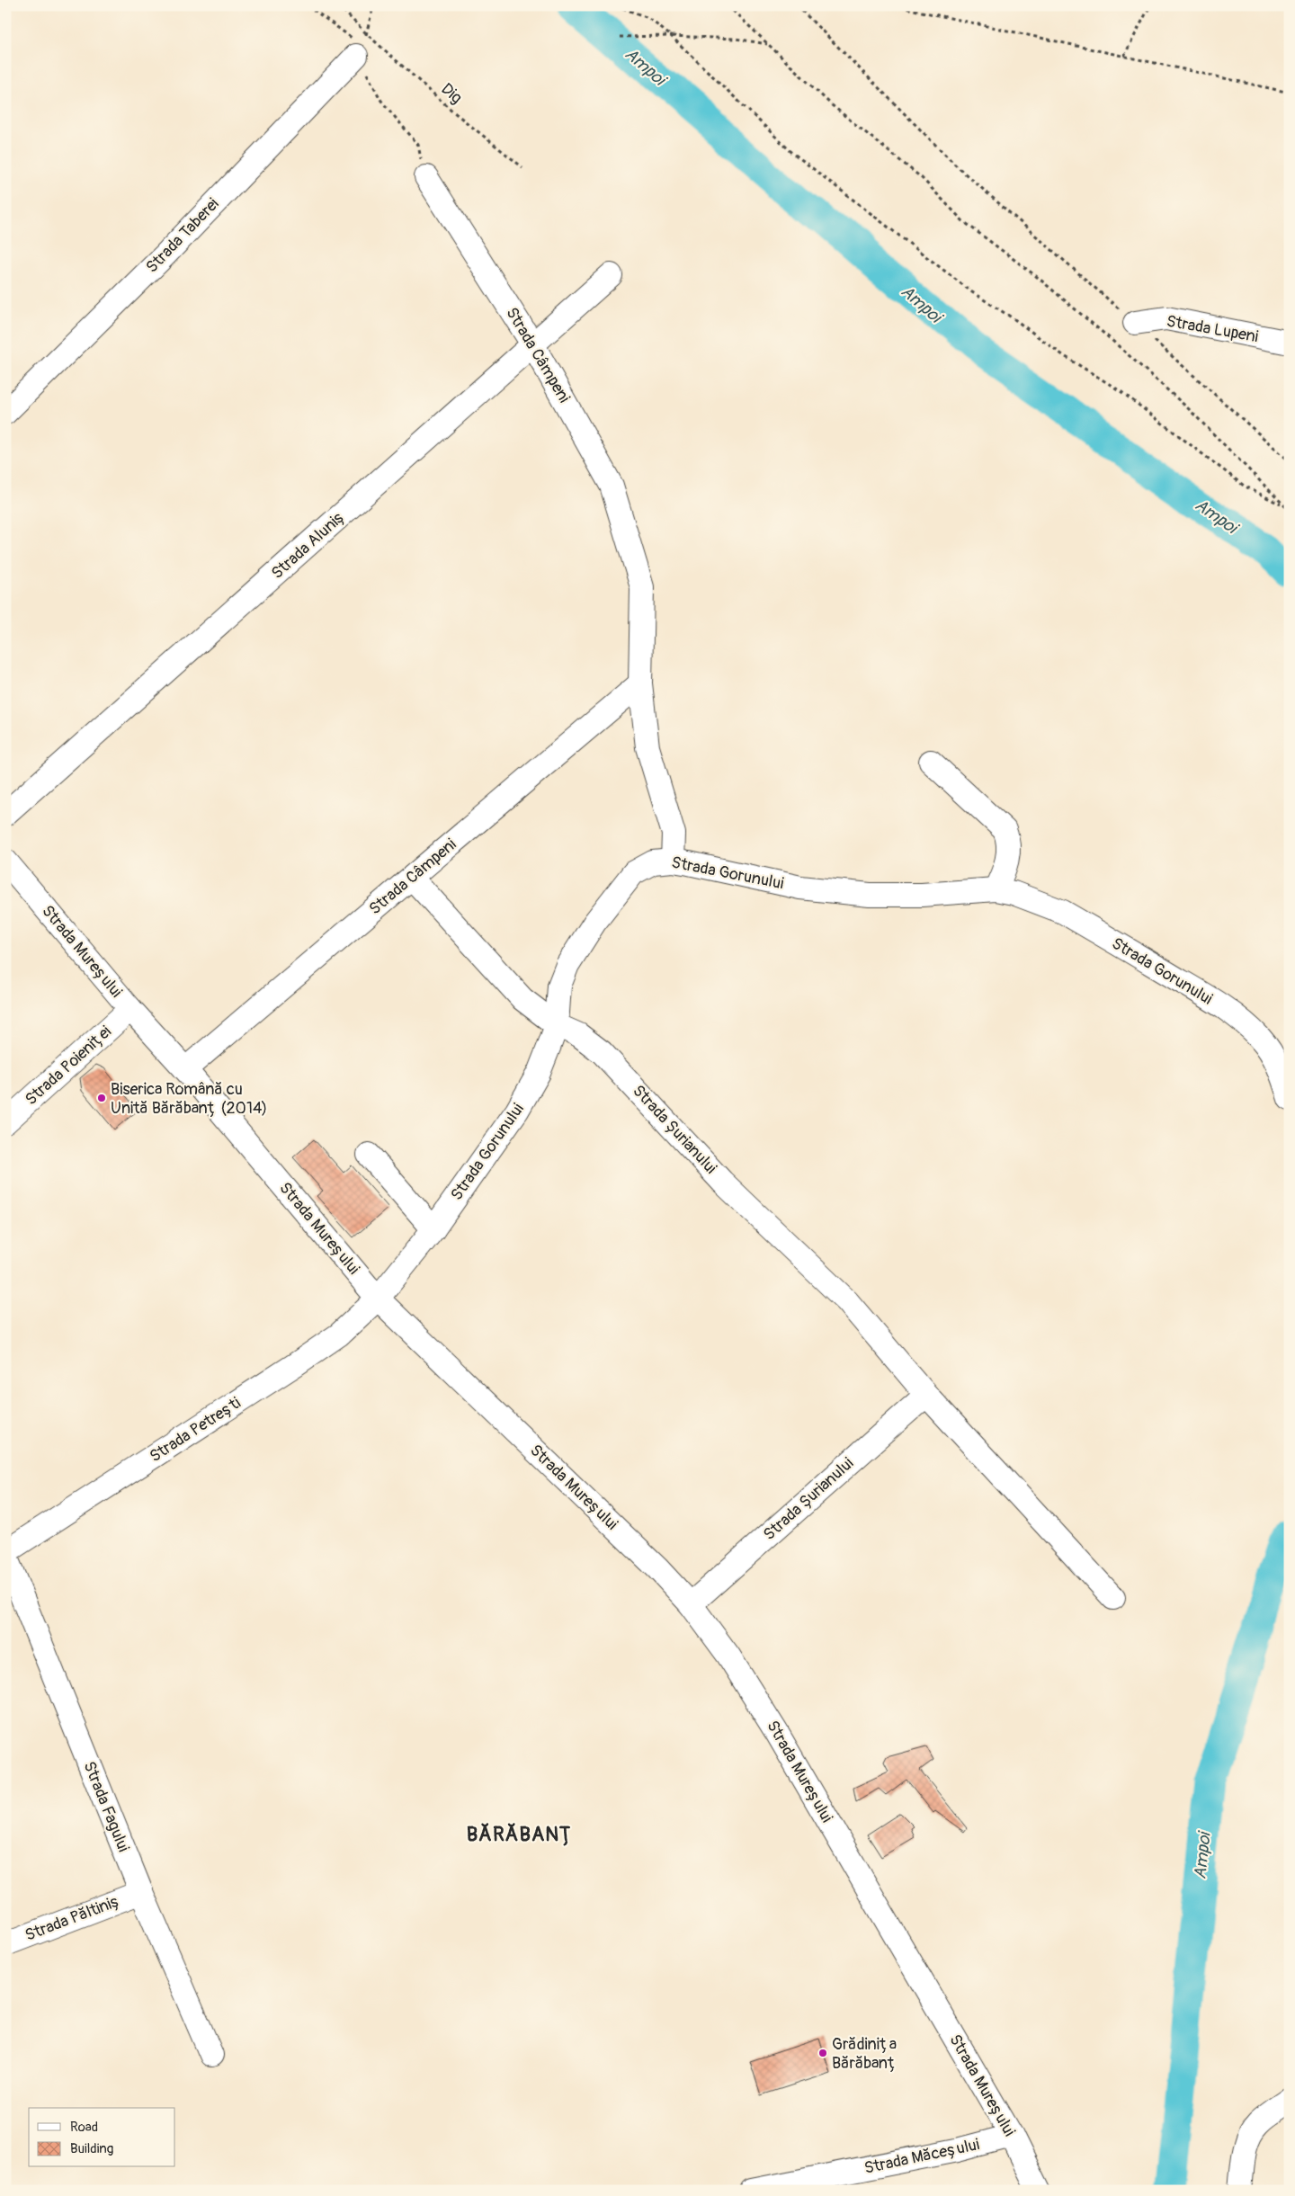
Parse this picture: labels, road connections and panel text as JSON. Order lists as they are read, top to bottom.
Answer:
{
  "streets": {
    "street": [
      "Strada Taberei",
      "Strada Lupeni",
      "Strada Câmpeni",
      "Strada Aluniș",
      "Strada Gorunului",
      "Strada Mureșului",
      "Strada Poieniței",
      "Strada Șurianului",
      "Strada Petrești",
      "Strada Fagului",
      "Strada Păltiniș",
      "Strada Măceșului"
    ],
    "path": ["Dig"]
  },
  "crossings": [
    ["Strada Câmpeni", "Strada Aluniș"],
    ["Strada Câmpeni", "Strada Gorunului"],
    ["Strada Câmpeni", "Strada Mureșului"],
    ["Strada Câmpeni", "Strada Șurianului"],
    ["Strada Gorunului", "Strada Mureșului"],
    ["Strada Gorunului", "Strada Șurianului"],
    ["Strada Gorunului", "Strada Petrești"],
    ["Strada Mureșului", "Strada Poieniței"],
    ["Strada Mureșului", "Strada Șurianului"],
    ["Strada Mureșului", "Strada Petrești"],
    ["Strada Mureșului", "Strada Măceșului"],
    ["Strada Fagului", "Strada Păltiniș"]
  ],
  "districts": ["BĂRĂBANȚ"],
  "water": ["Ampoi"],
  "places": ["Biserica Română cu Unită Bărăbanț (2014)", "Grădinița Bărăbanț"],
  "legend": ["Road", "Building"]
}
